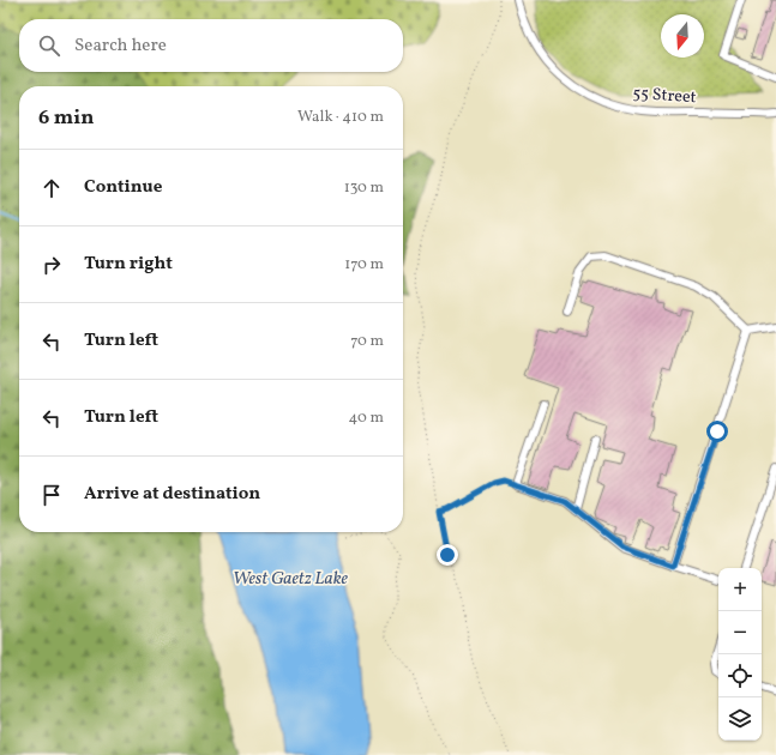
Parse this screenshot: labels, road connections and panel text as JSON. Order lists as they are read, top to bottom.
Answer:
{
  "streets": {
    "street": ["55 Street"]
  },
  "water": ["West Gaetz Lake"],
  "north": "bottom",
  "page": {
    "search": "Search here",
    "heading": ["6 min", "Walk · 410 m"],
    "list": [
      ["Continue", "130 m"],
      ["Turn right", "170 m"],
      ["Turn left", "70 m"],
      ["Turn left", "40 m"],
      "Arrive at destination"
    ],
    "map_buttons": ["+", "−"]
  }
}
